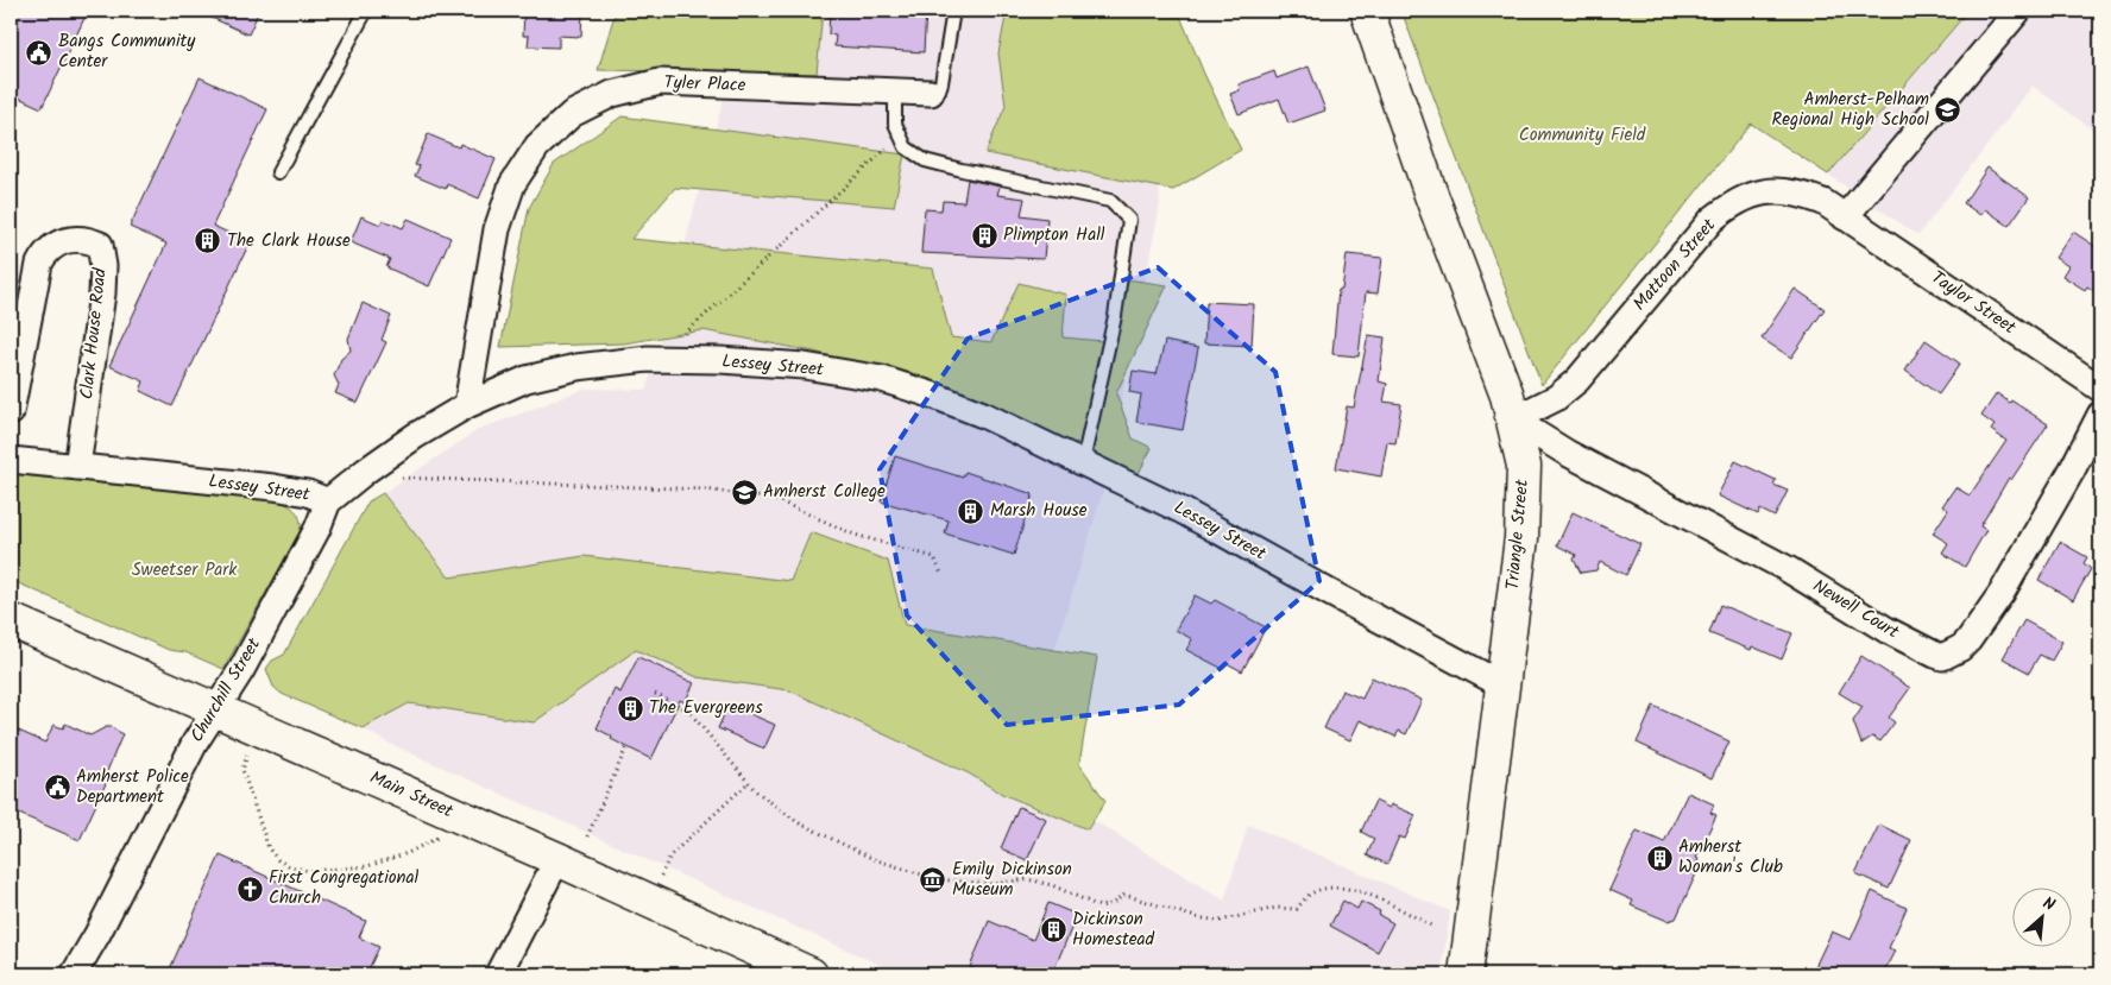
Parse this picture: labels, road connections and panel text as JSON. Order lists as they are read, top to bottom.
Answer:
{
  "streets": {
    "main road": ["Triangle Street", "Main Street"],
    "street": [
      "Tyler Place",
      "Mattoon Street",
      "Taylor Street",
      "Clark House Road",
      "Lessey Street",
      "Newell Court",
      "Churchill Street"
    ]
  },
  "crossings": [
    ["Tyler Place", "Lessey Street"],
    ["Mattoon Street", "Taylor Street"],
    ["Mattoon Street", "Triangle Street"],
    ["Mattoon Street", "Newell Court"],
    ["Clark House Road", "Lessey Street"],
    ["Lessey Street", "Triangle Street"],
    ["Lessey Street", "Churchill Street"],
    ["Triangle Street", "Newell Court"],
    ["Churchill Street", "Main Street"]
  ],
  "parks": ["Community Field", "Sweetser Park"],
  "places": {
    "public building": ["Bangs Community Center", "Amherst Police Department"],
    "school or university": ["Amherst-Pelham Regional High School", "Amherst College"],
    "building": [
      "Plimpton Hall",
      "The Clark House",
      "Marsh House",
      "The Evergreens",
      "Amherst Woman's Club",
      "Dickinson Homestead"
    ],
    "museum": ["Emily Dickinson Museum"],
    "church": ["First Congregational Church"]
  },
  "north": "top right"
}
